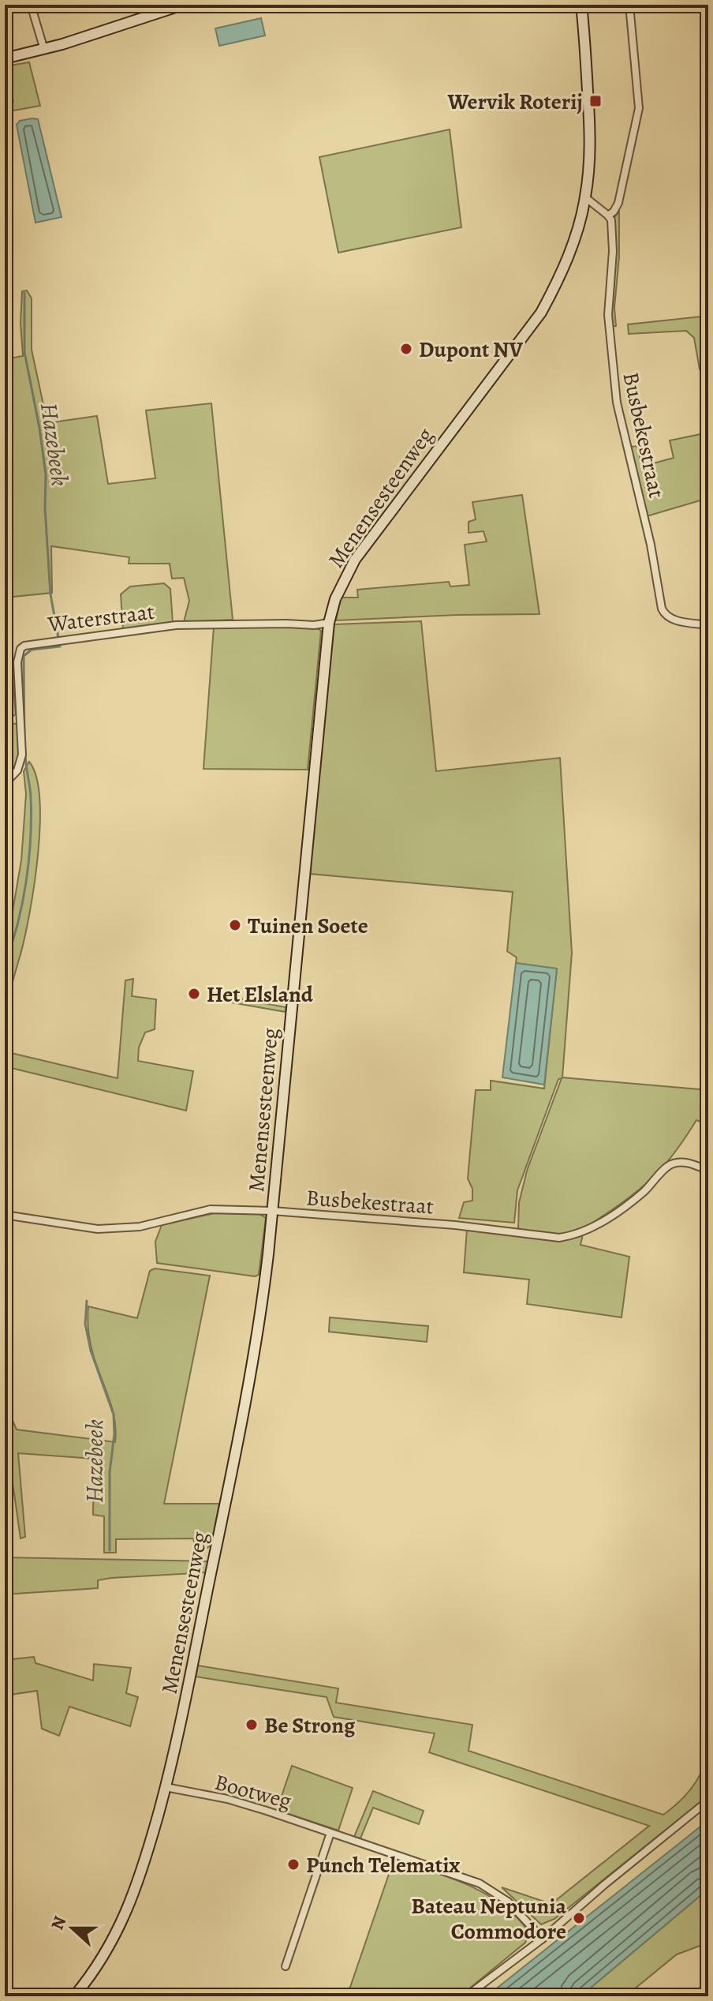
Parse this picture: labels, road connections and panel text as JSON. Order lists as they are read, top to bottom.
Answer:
{
  "streets": {
    "street": [
      "Busbekestraat",
      "Menensesteenweg",
      "Waterstraat",
      "Bootweg"
    ]
  },
  "crossings": [
    ["Busbekestraat", "Menensesteenweg"],
    ["Menensesteenweg", "Waterstraat"],
    ["Menensesteenweg", "Bootweg"]
  ],
  "water": ["Hazebeek"],
  "places": {
    "transit": ["Wervik Roterij"],
    "other": [
      "Dupont NV",
      "Tuinen Soete",
      "Het Elsland",
      "Be Strong",
      "Punch Telematix",
      "Bateau Neptunia Commodore"
    ]
  },
  "north": "left"
}
